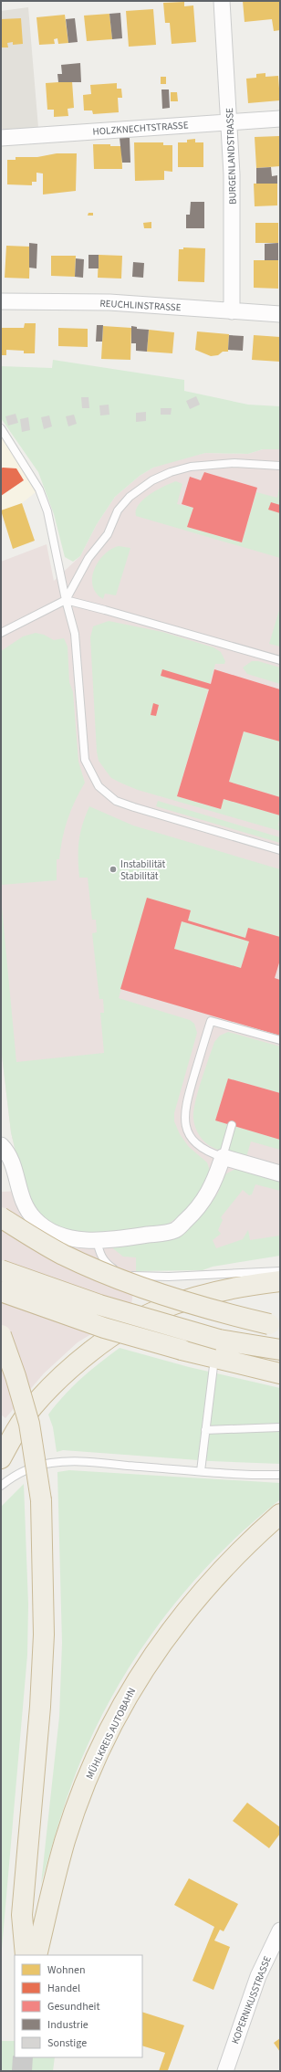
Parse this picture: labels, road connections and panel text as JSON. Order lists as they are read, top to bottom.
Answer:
{
  "streets": {
    "highway": ["MÜHLKREIS AUTOBAHN"],
    "street": [
      "HOLZKNECHTSTRASSE",
      "BURGENLANDSTRASSE",
      "REUCHLINSTRASSE",
      "KOPERNIKUSSTRASSE"
    ]
  },
  "crossings": [
    ["HOLZKNECHTSTRASSE", "BURGENLANDSTRASSE"],
    ["BURGENLANDSTRASSE", "REUCHLINSTRASSE"]
  ],
  "places": ["Instabilität Stabilität"],
  "legend": [
    "Wohnen",
    "Handel",
    "Gesundheit",
    "Industrie",
    "Sonstige"
  ]
}
